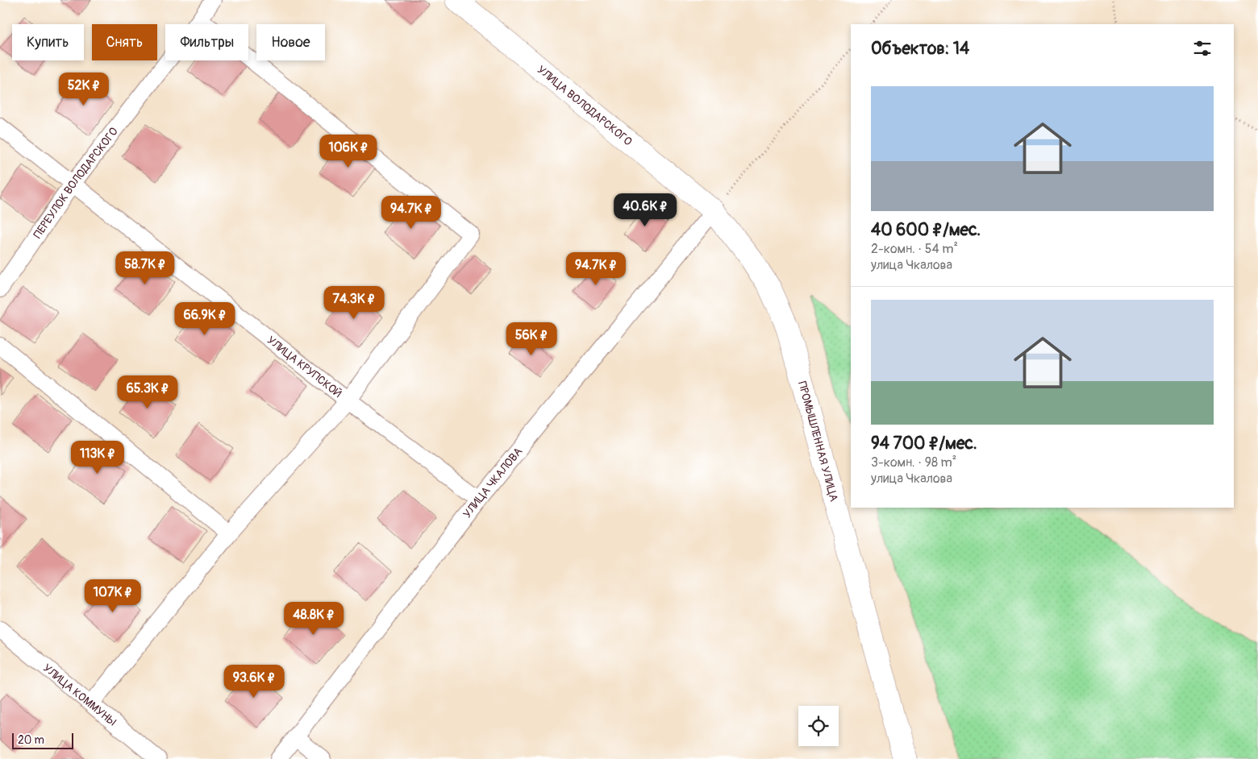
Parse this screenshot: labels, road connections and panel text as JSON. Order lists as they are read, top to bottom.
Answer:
{
  "streets": {
    "main road": ["УЛИЦА ВОЛОДАРСКОГО", "ПРОМЫШЛЕННАЯ УЛИЦА"],
    "street": [
      "ПЕРЕУЛОК ВОЛОДАРСКОГО",
      "УЛИЦА КРУПСКОЙ",
      "УЛИЦА ЧКАЛОВА",
      "УЛИЦА КОММУНЫ"
    ]
  },
  "crossings": [
    ["УЛИЦА ВОЛОДАРСКОГО", "ПРОМЫШЛЕННАЯ УЛИЦА"],
    ["УЛИЦА ВОЛОДАРСКОГО", "УЛИЦА ЧКАЛОВА"],
    ["ПЕРЕУЛОК ВОЛОДАРСКОГО", "УЛИЦА КРУПСКОЙ"],
    ["УЛИЦА КРУПСКОЙ", "УЛИЦА ЧКАЛОВА"],
    ["ПРОМЫШЛЕННАЯ УЛИЦА", "УЛИЦА ЧКАЛОВА"]
  ],
  "scale_bar": "20 m",
  "page": {
    "chip": [
      "Купить",
      "Снять",
      "Фильтры",
      "Новое"
    ],
    "heading": "Объектов: 14",
    "price": [
      "52K ₽",
      "106K ₽",
      "40.6K ₽",
      "94.7K ₽",
      "58.7K ₽",
      "94.7K ₽",
      "74.3K ₽",
      "66.9K ₽",
      "56K ₽",
      "65.3K ₽",
      "113K ₽",
      "107K ₽",
      "48.8K ₽",
      "93.6K ₽"
    ],
    "list": [
      {
        "name": "40 600 ₽/мес.",
        "note": "2-комн. · 54 m² · улица Чкалова"
      },
      {
        "name": "94 700 ₽/мес.",
        "note": "3-комн. · 98 m² · улица Чкалова"
      }
    ],
    "scale": "20 m"
  }
}
